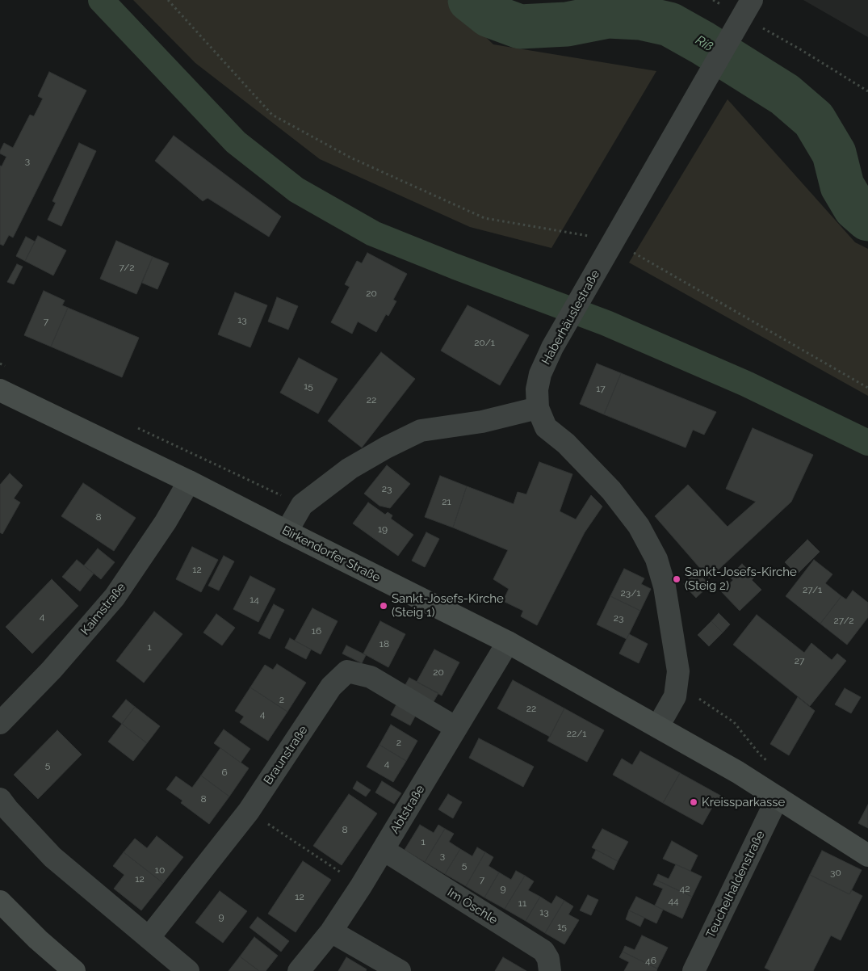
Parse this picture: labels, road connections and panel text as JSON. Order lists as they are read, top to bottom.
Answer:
{
  "streets": {
    "street": [
      "Haberhäuslestraße",
      "Birkendorfer Straße",
      "Kaimstraße",
      "Braunstraße",
      "Abtstraße",
      "Teuchelhaldenstraße",
      "Im Öschle"
    ]
  },
  "crossings": [
    ["Birkendorfer Straße", "Kaimstraße"],
    ["Birkendorfer Straße", "Abtstraße"],
    ["Birkendorfer Straße", "Teuchelhaldenstraße"],
    ["Braunstraße", "Abtstraße"],
    ["Abtstraße", "Im Öschle"]
  ],
  "water": ["Riß"],
  "places": ["Sankt-Josefs-Kirche (Steig 2)", "Sankt-Josefs-Kirche (Steig 1)", "Kreissparkasse"],
  "house_numbers": [
    "3",
    "7/2",
    "20",
    "13",
    "7",
    "20/1",
    "15",
    "17",
    "22",
    "23",
    "21",
    "8",
    "19",
    "12",
    "27/1",
    "23/1",
    "14",
    "4",
    "23",
    "27/2",
    "16",
    "18",
    "1",
    "27",
    "20",
    "2",
    "22",
    "4",
    "22/1",
    "2",
    "4",
    "5",
    "6",
    "8",
    "8",
    "1",
    "3",
    "5",
    "10",
    "30",
    "12",
    "7",
    "9",
    "42",
    "12",
    "44",
    "11",
    "13",
    "9",
    "15",
    "46"
  ]
}
